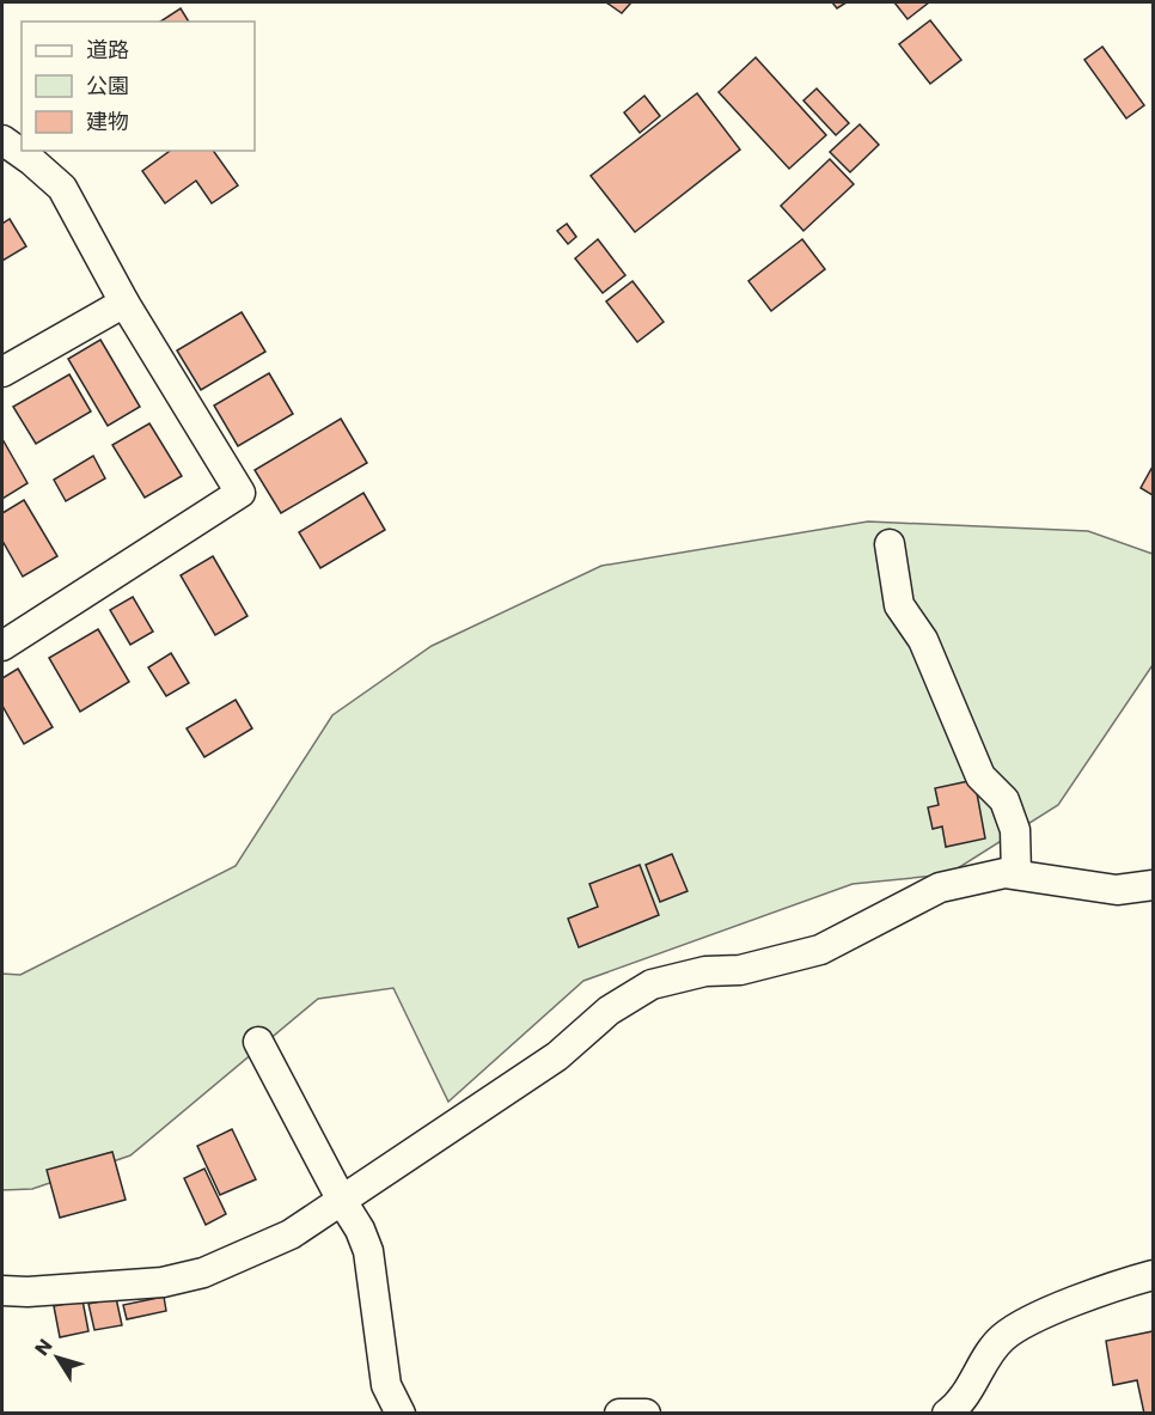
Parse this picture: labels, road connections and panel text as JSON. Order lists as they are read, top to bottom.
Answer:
{
  "legend": ["道路", "公園", "建物"],
  "north": "top left"
}
